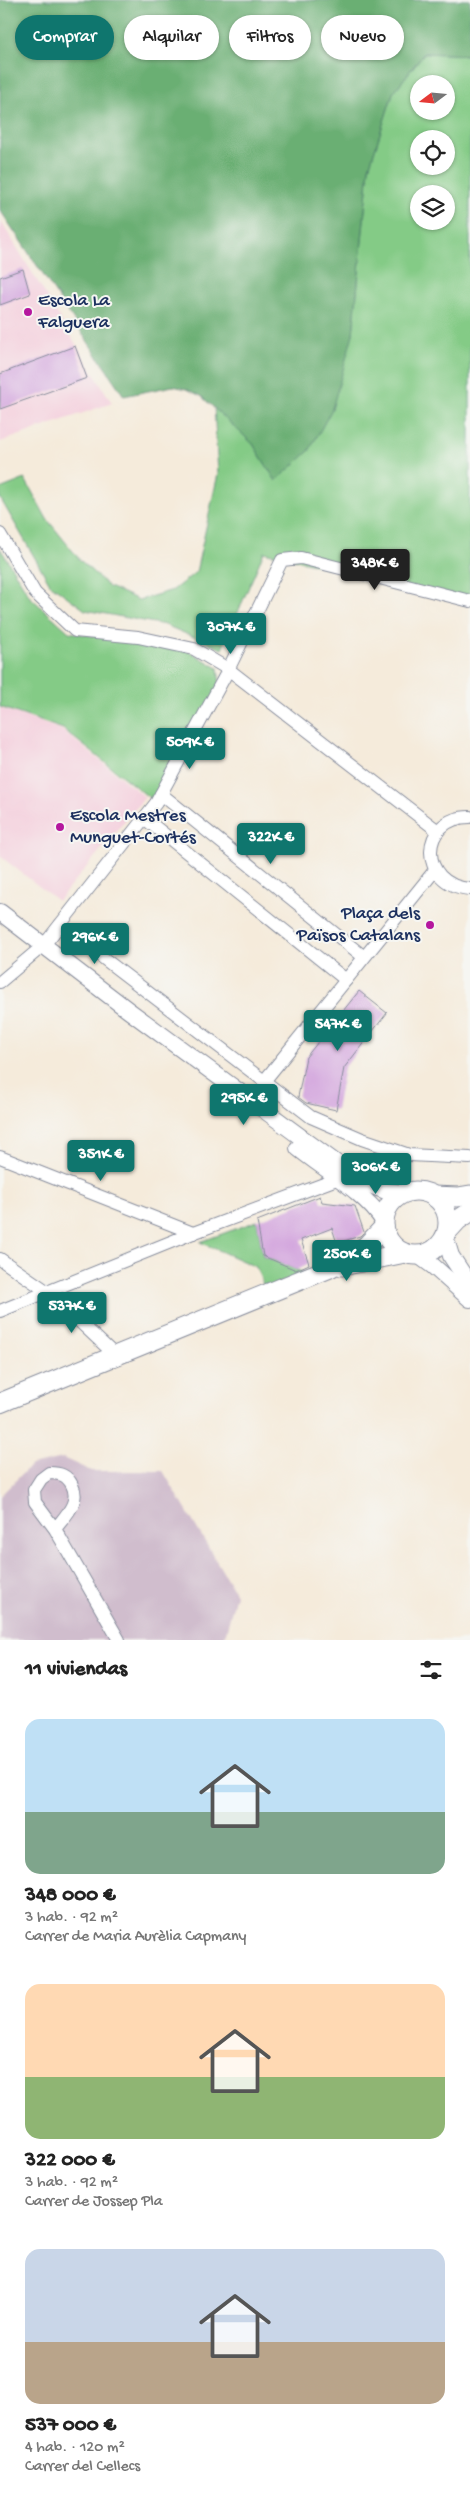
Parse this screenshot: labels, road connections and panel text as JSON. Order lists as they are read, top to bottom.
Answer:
{
  "places": ["Escola La Falguera", "Escola Mestres Munguet-Cortés", "Plaça dels Països Catalans"],
  "north": "left",
  "page": {
    "chip": [
      "Comprar",
      "Alquilar",
      "Filtros",
      "Nuevo"
    ],
    "price": [
      "348K €",
      "307K €",
      "509K €",
      "322K €",
      "296K €",
      "547K €",
      "295K €",
      "351K €",
      "306K €",
      "250K €",
      "537K €"
    ],
    "heading": "11 viviendas",
    "list": [
      {
        "name": "348 000 €",
        "note": "3 hab. · 92 m² · Carrer de Maria Aurèlia Capmany"
      },
      {
        "name": "322 000 €",
        "note": "3 hab. · 92 m² · Carrer de Jossep Pla"
      },
      {
        "name": "537 000 €",
        "note": "4 hab. · 120 m² · Carrer del Cellecs"
      }
    ]
  }
}
